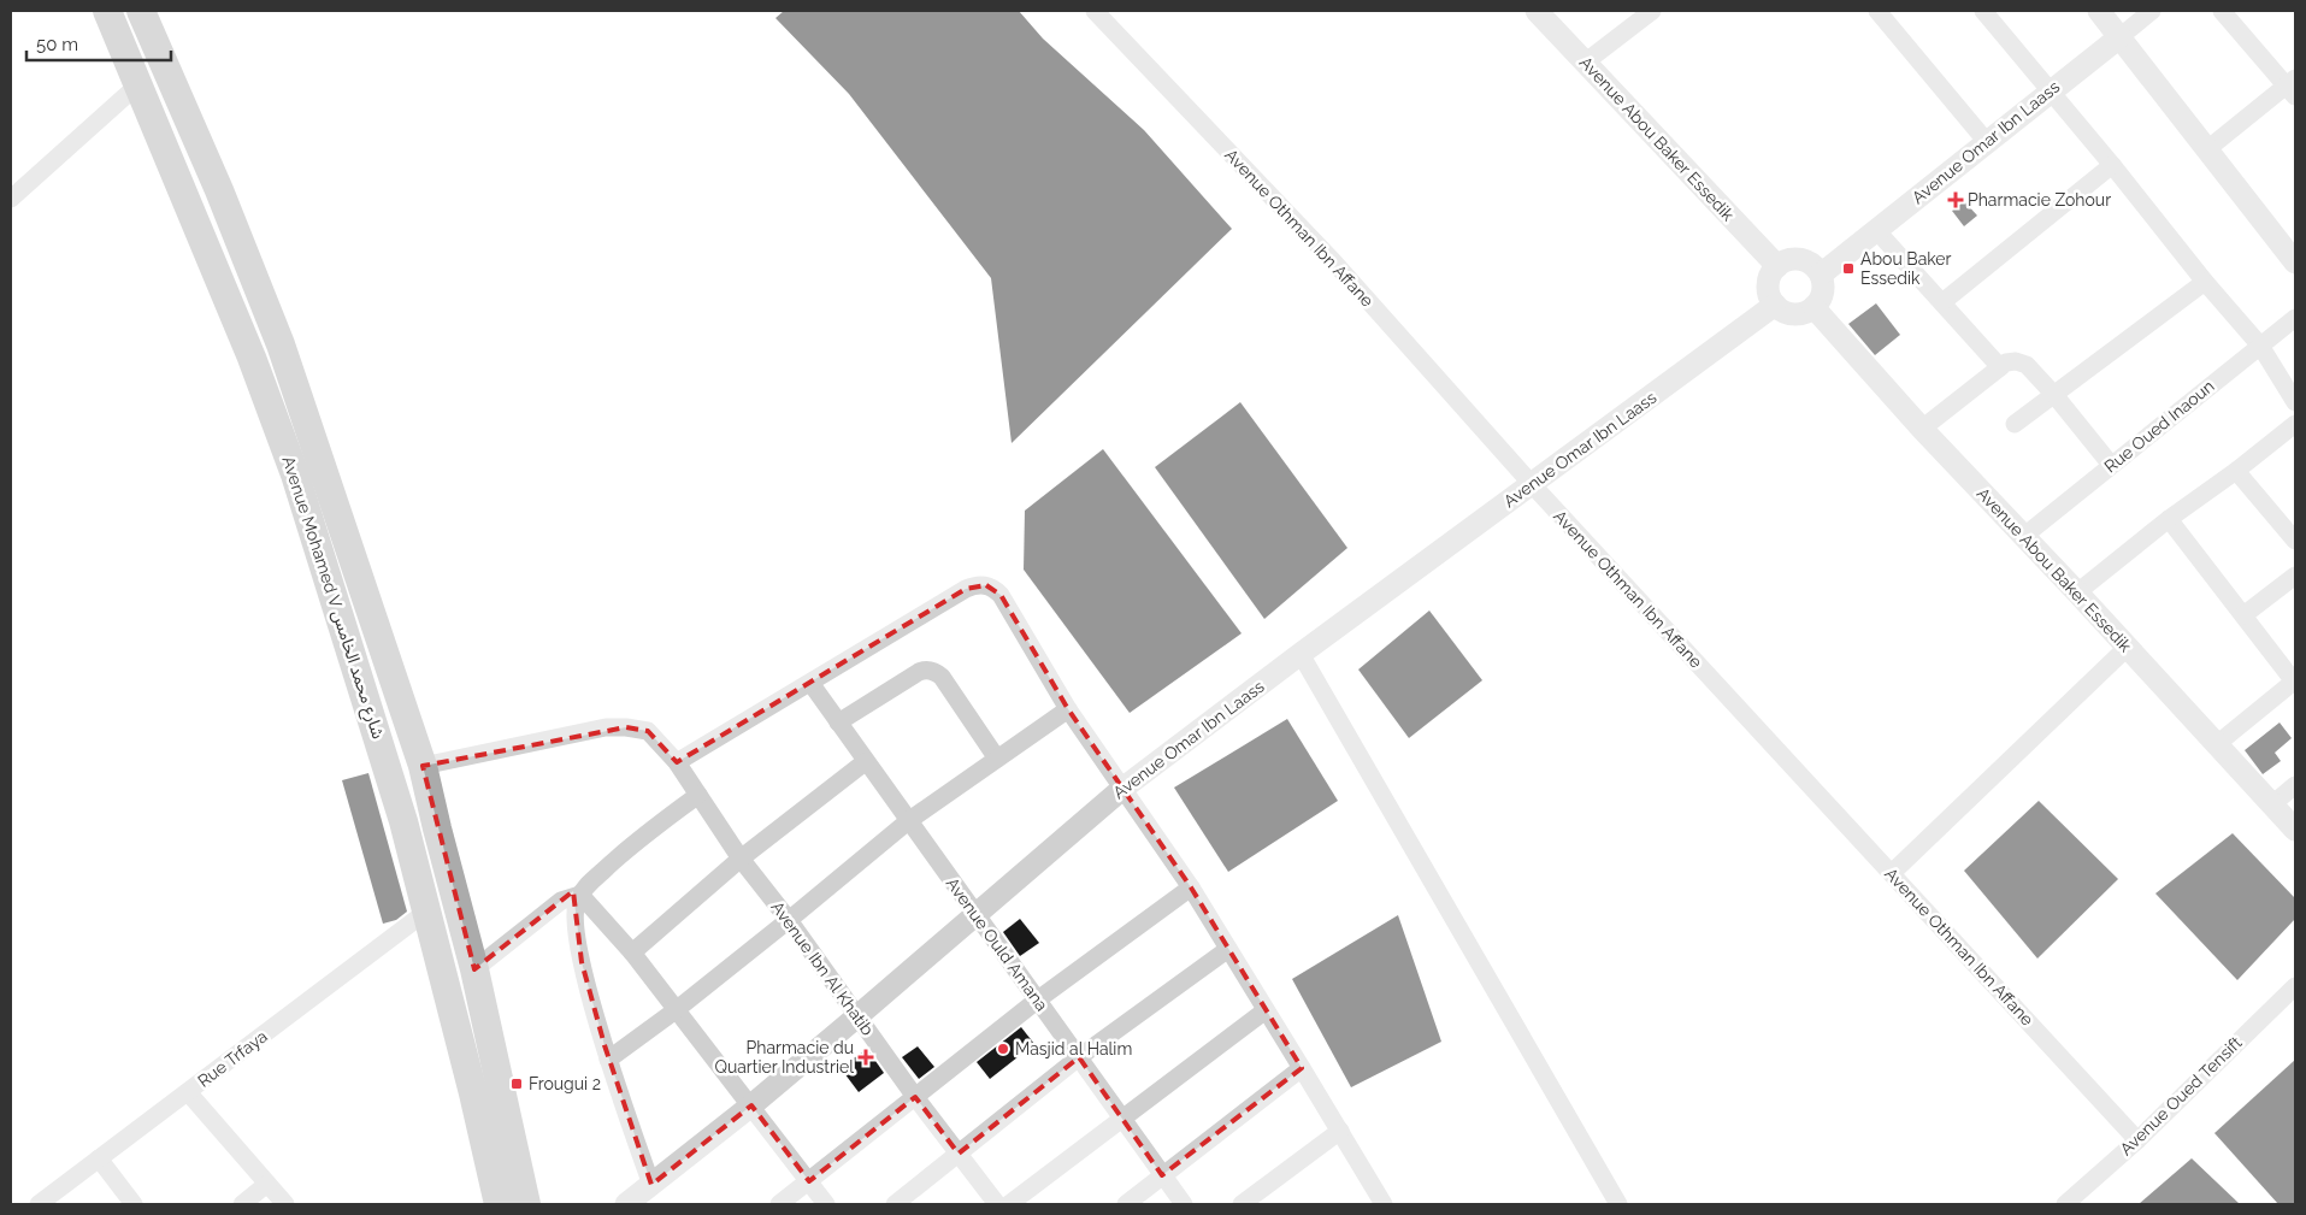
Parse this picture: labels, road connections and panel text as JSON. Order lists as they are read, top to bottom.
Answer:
{
  "streets": {
    "main road": ["Avenue Mohamed V شارع محمد الخامس"],
    "street": [
      "Avenue Abou Baker Essedik",
      "Avenue Omar Ibn Laass",
      "Avenue Othman Ibn Affane",
      "Rue Oued Inaoun",
      "Avenue Ould Amana",
      "Avenue Ibn Al Khatib",
      "Rue Trfaya",
      "Avenue Oued Tensift"
    ]
  },
  "crossings": [
    ["Avenue Abou Baker Essedik", "Avenue Omar Ibn Laass"],
    ["Avenue Abou Baker Essedik", "Rue Oued Inaoun"],
    ["Avenue Omar Ibn Laass", "Avenue Othman Ibn Affane"],
    ["Avenue Omar Ibn Laass", "Avenue Ould Amana"],
    ["Avenue Omar Ibn Laass", "Avenue Ibn Al Khatib"],
    ["Avenue Othman Ibn Affane", "Avenue Oued Tensift"],
    ["Avenue Mohamed V شارع محمد الخامس", "Avenue Ibn Al Khatib"],
    ["Avenue Mohamed V شارع محمد الخامس", "Rue Trfaya"]
  ],
  "places": {
    "health": ["Pharmacie Zohour", "Pharmacie du Quartier Industriel"],
    "transit": ["Abou Baker Essedik", "Frougui 2"],
    "other": ["Masjid al Halim"]
  },
  "scale_bar": "50 m"
}
